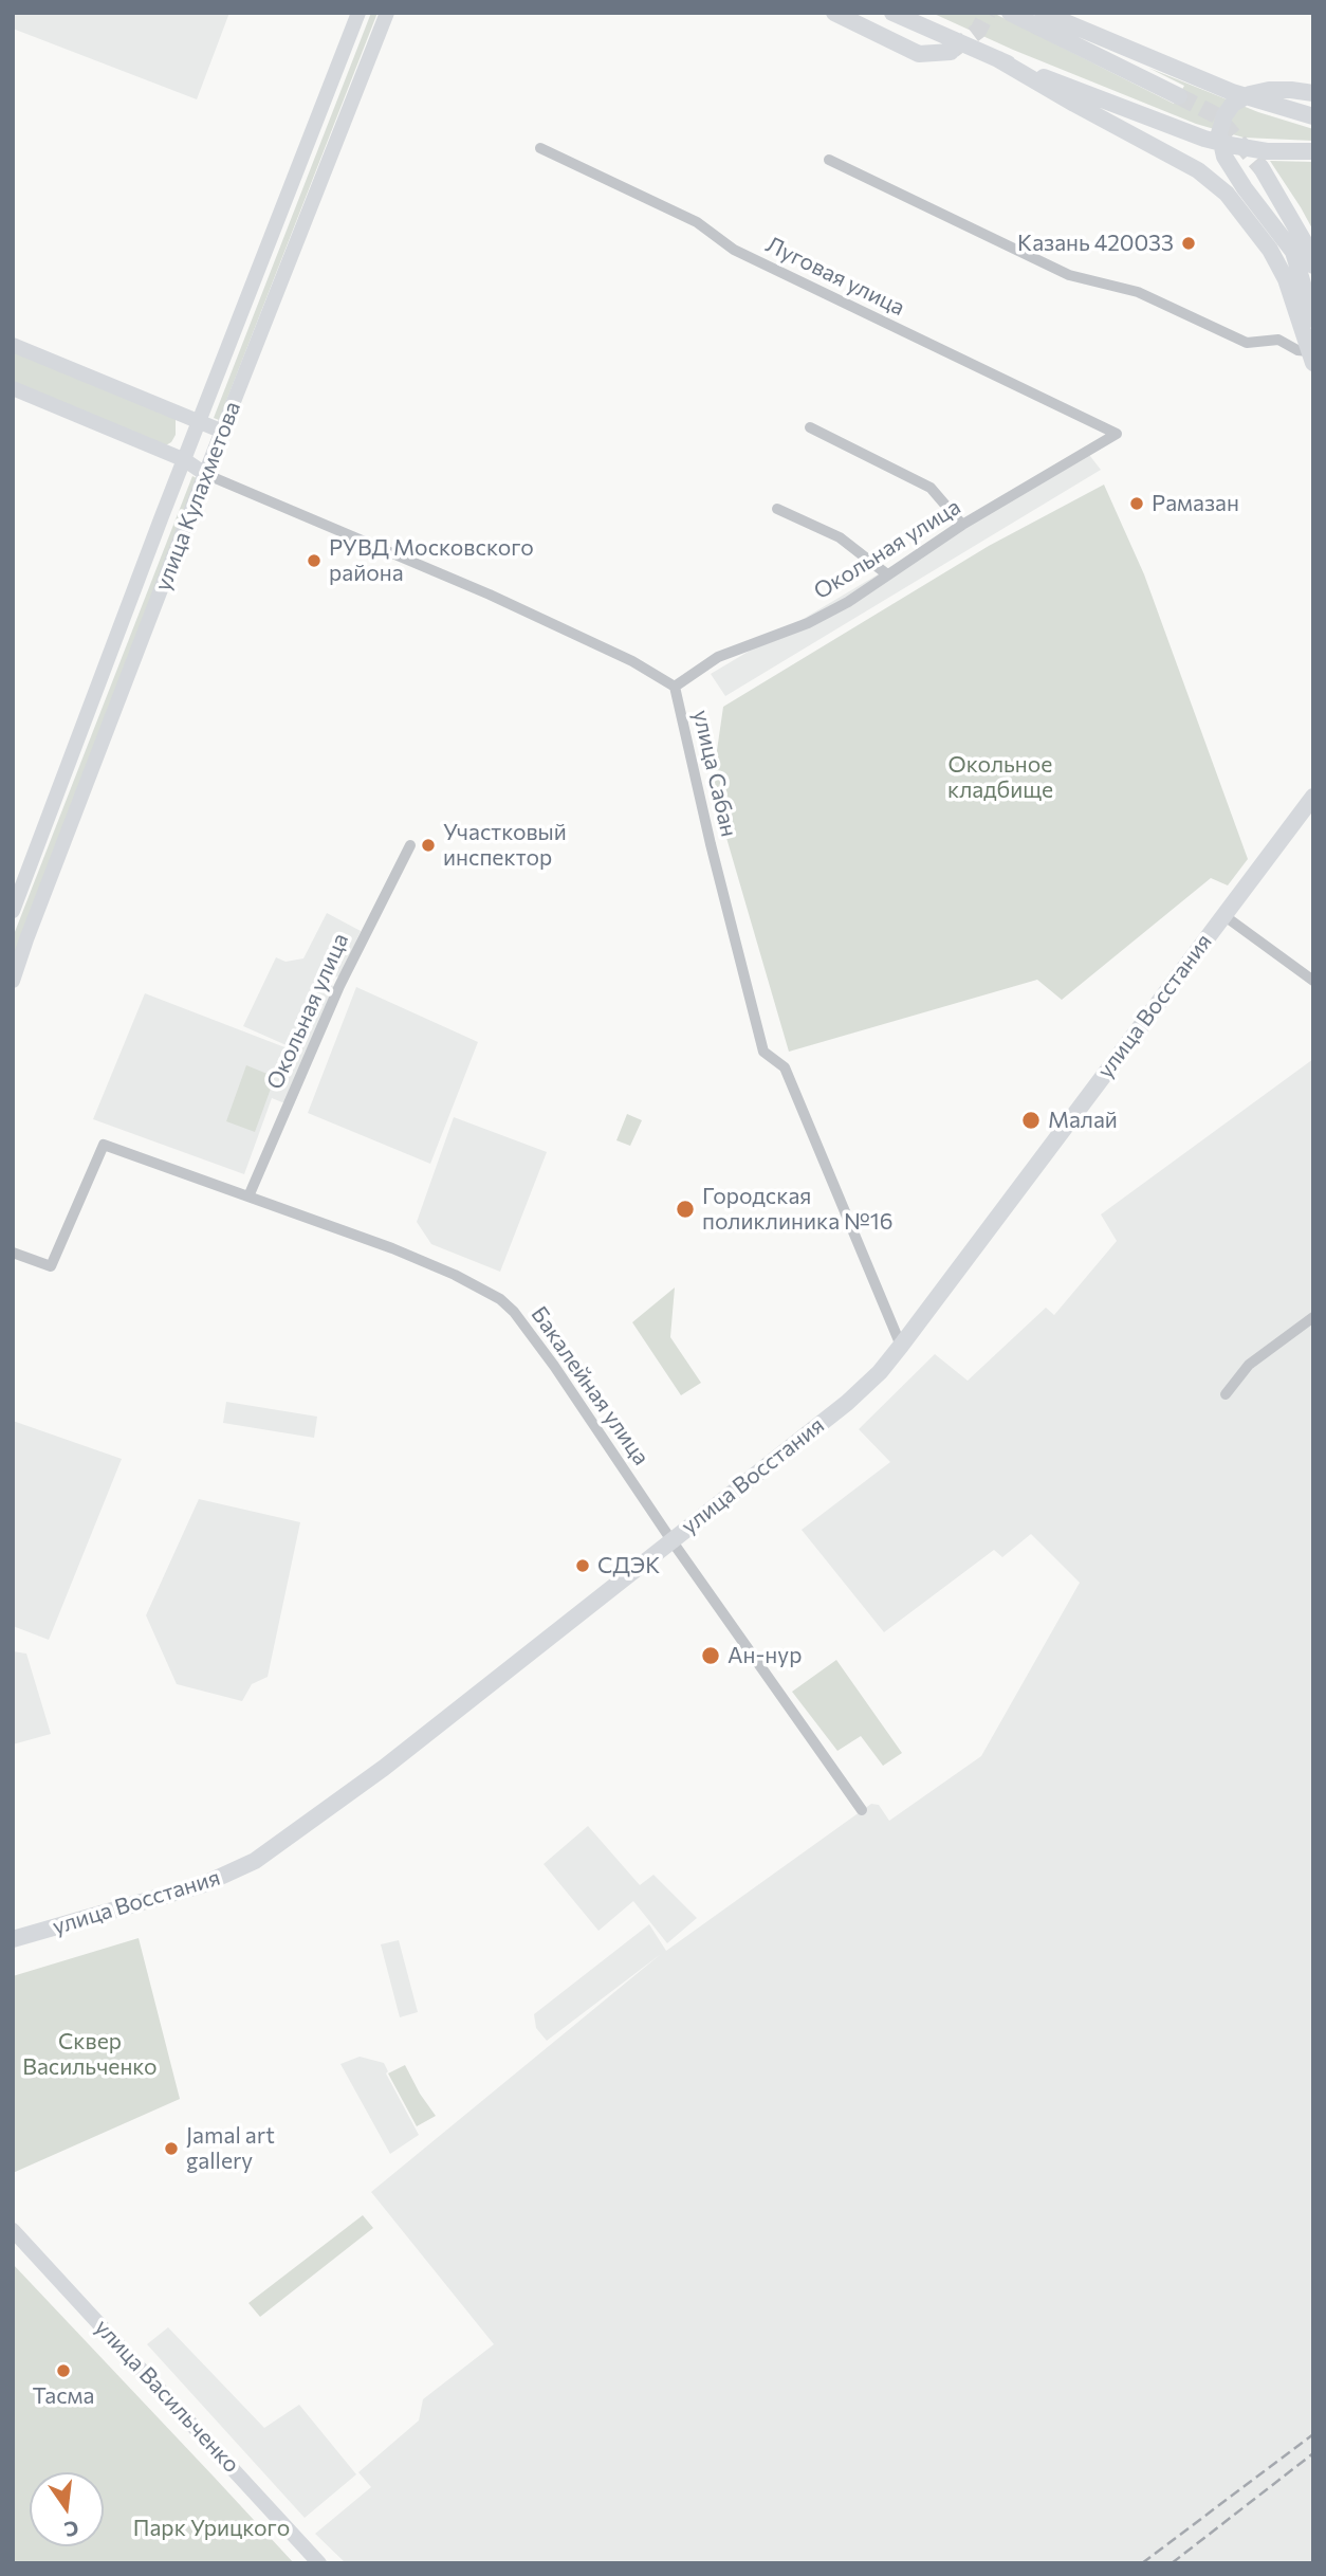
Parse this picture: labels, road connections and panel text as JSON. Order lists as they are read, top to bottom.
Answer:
{
  "streets": {
    "main road": ["улица Кулахметова", "улица Восстания", "улица Васильченко"],
    "street": [
      "Луговая улица",
      "Окольная улица",
      "улица Сабан",
      "Бакалейная улица"
    ]
  },
  "crossings": [
    ["Луговая улица", "Окольная улица"],
    ["улица Кулахметова", "улица Сабан"],
    ["Окольная улица", "улица Сабан"],
    ["Окольная улица", "Бакалейная улица"],
    ["улица Сабан", "улица Восстания"],
    ["улица Восстания", "Бакалейная улица"]
  ],
  "parks": ["Окольное кладбище", "Сквер Васильченко", "Парк Урицкого"],
  "places": [
    "Казань 420033",
    "Рамазан",
    "РУВД Московского района",
    "Участковый инспектор",
    "Малай",
    "Городская поликлиника №16",
    "СДЭК",
    "Ан-нур",
    "Jamal art gallery",
    "Тасма"
  ],
  "north": "bottom"
}
